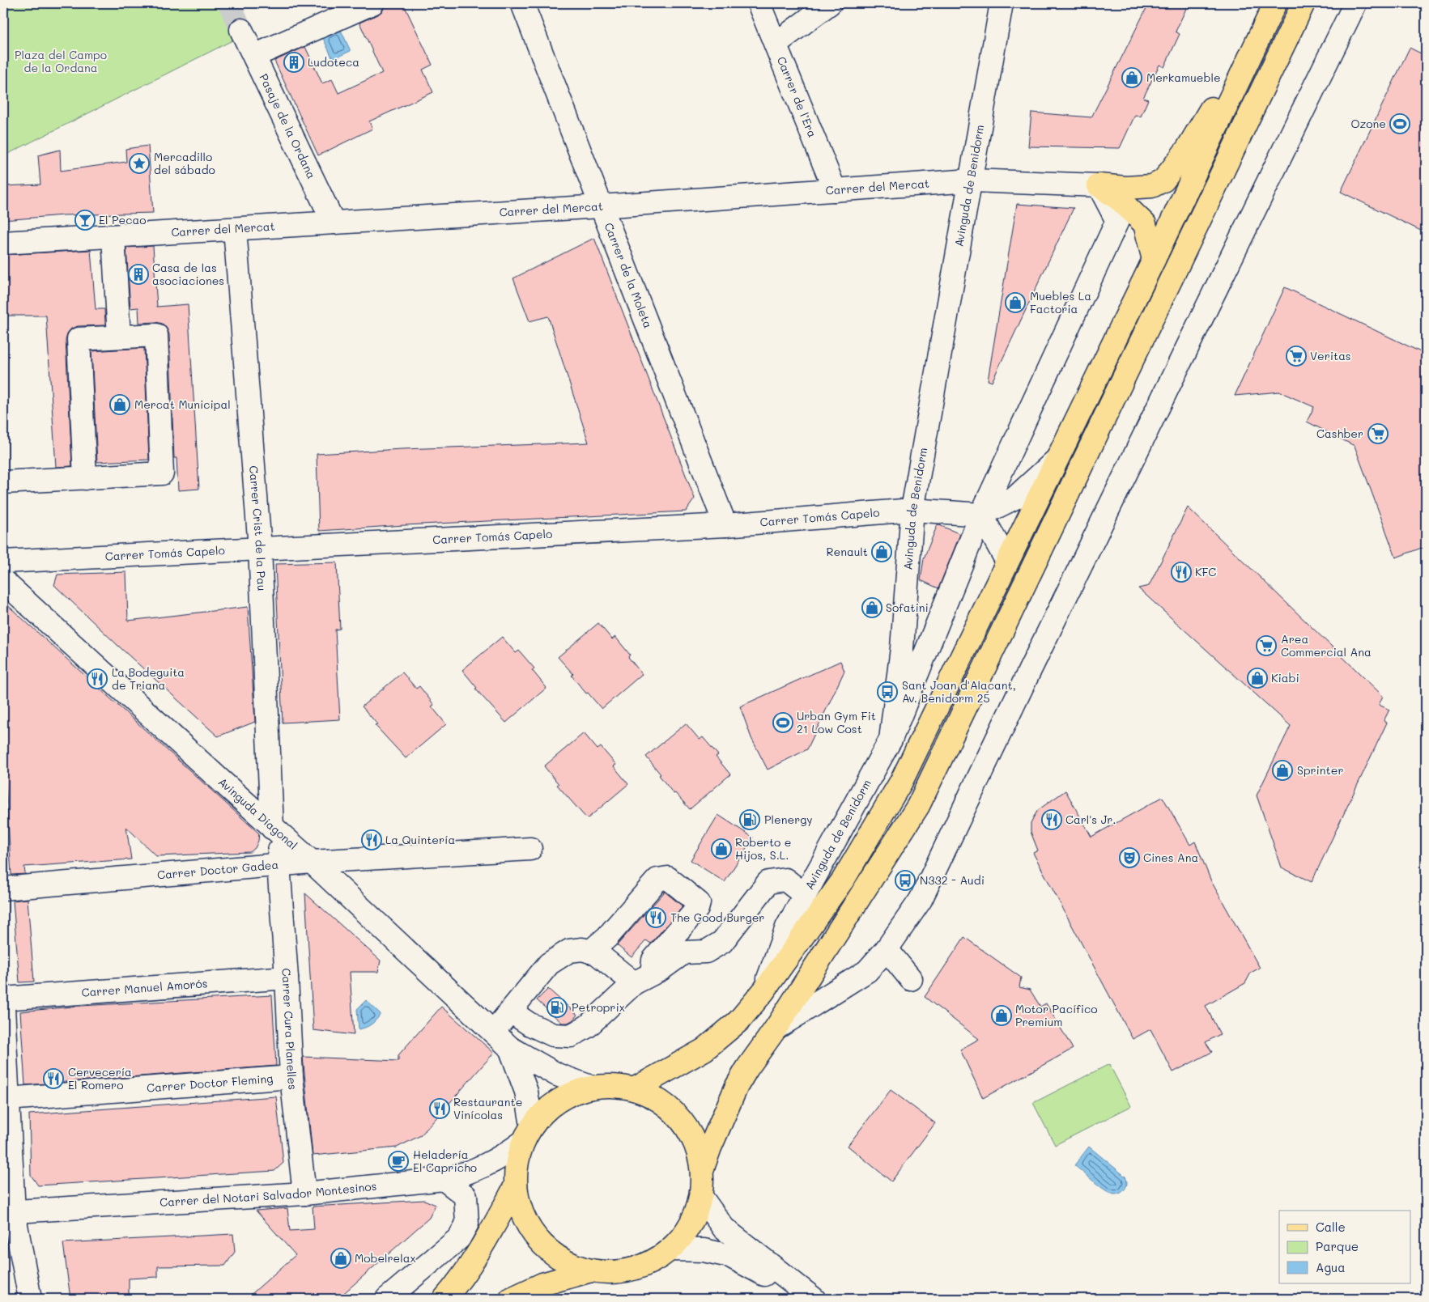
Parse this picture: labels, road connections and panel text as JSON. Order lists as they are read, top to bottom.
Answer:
{
  "streets": {
    "street": [
      "Carrer de l’Era",
      "Pasaje de la Ordana",
      "Carrer del Mercat",
      "Avinguda de Benidorm",
      "Carrer de la Moleta",
      "Carrer Tomás Capelo",
      "Carrer Crist de la Pau",
      "Avinguda Diagonal",
      "Carrer Doctor Gadea",
      "Carrer Manuel Amorós",
      "Carrer Cura Planelles",
      "Carrer Doctor Fleming",
      "Carrer del Notari Salvador Montesinos"
    ]
  },
  "crossings": [
    ["Carrer de l’Era", "Carrer del Mercat"],
    ["Pasaje de la Ordana", "Carrer del Mercat"],
    ["Carrer del Mercat", "Avinguda de Benidorm"],
    ["Carrer del Mercat", "Carrer de la Moleta"],
    ["Carrer del Mercat", "Carrer Crist de la Pau"],
    ["Avinguda de Benidorm", "Carrer Tomás Capelo"],
    ["Carrer de la Moleta", "Carrer Tomás Capelo"],
    ["Carrer Tomás Capelo", "Carrer Crist de la Pau"],
    ["Carrer Crist de la Pau", "Avinguda Diagonal"],
    ["Carrer Crist de la Pau", "Carrer Doctor Gadea"],
    ["Carrer Crist de la Pau", "Carrer Cura Planelles"],
    ["Avinguda Diagonal", "Carrer Doctor Gadea"],
    ["Avinguda Diagonal", "Carrer del Notari Salvador Montesinos"],
    ["Carrer Doctor Gadea", "Carrer Cura Planelles"],
    ["Carrer Manuel Amorós", "Carrer Cura Planelles"],
    ["Carrer Cura Planelles", "Carrer Doctor Fleming"],
    ["Carrer Cura Planelles", "Carrer del Notari Salvador Montesinos"]
  ],
  "parks": ["Plaza del Campo de la Ordana"],
  "places": {
    "building": ["Ludoteca", "Casa de las asociaciones"],
    "shop": [
      "Merkamueble",
      "Muebles La Factoria",
      "Mercat Municipal",
      "Renault",
      "Sofatini",
      "Kiabi",
      "Sprinter",
      "Roberto e Hijos, S.L.",
      "Motor Pacífico Premium",
      "Mobelrelax"
    ],
    "sports": ["Ozone", "Urban Gym Fit 21 Low Cost"],
    "place": ["Mercadillo del sábado"],
    "bar": ["El Pecao"],
    "supermarket": ["Veritas", "Cashber", "Area Commercial Ana"],
    "restaurant": [
      "KFC",
      "La Bodeguita de Triana",
      "Carl's Jr.",
      "La Quintería",
      "The Good Burger",
      "Cervecería El Romero",
      "Restaurante Vinícolas"
    ],
    "bus stop": ["Sant Joan d'Alacant, Av. Benidorm 25", "N332 - Audi"],
    "fuel station": ["Plenergy", "Petroprix"],
    "theatre": ["Cines Ana"],
    "cafe": ["Heladería El Capricho"]
  },
  "legend": ["Calle", "Parque", "Agua"]
}
